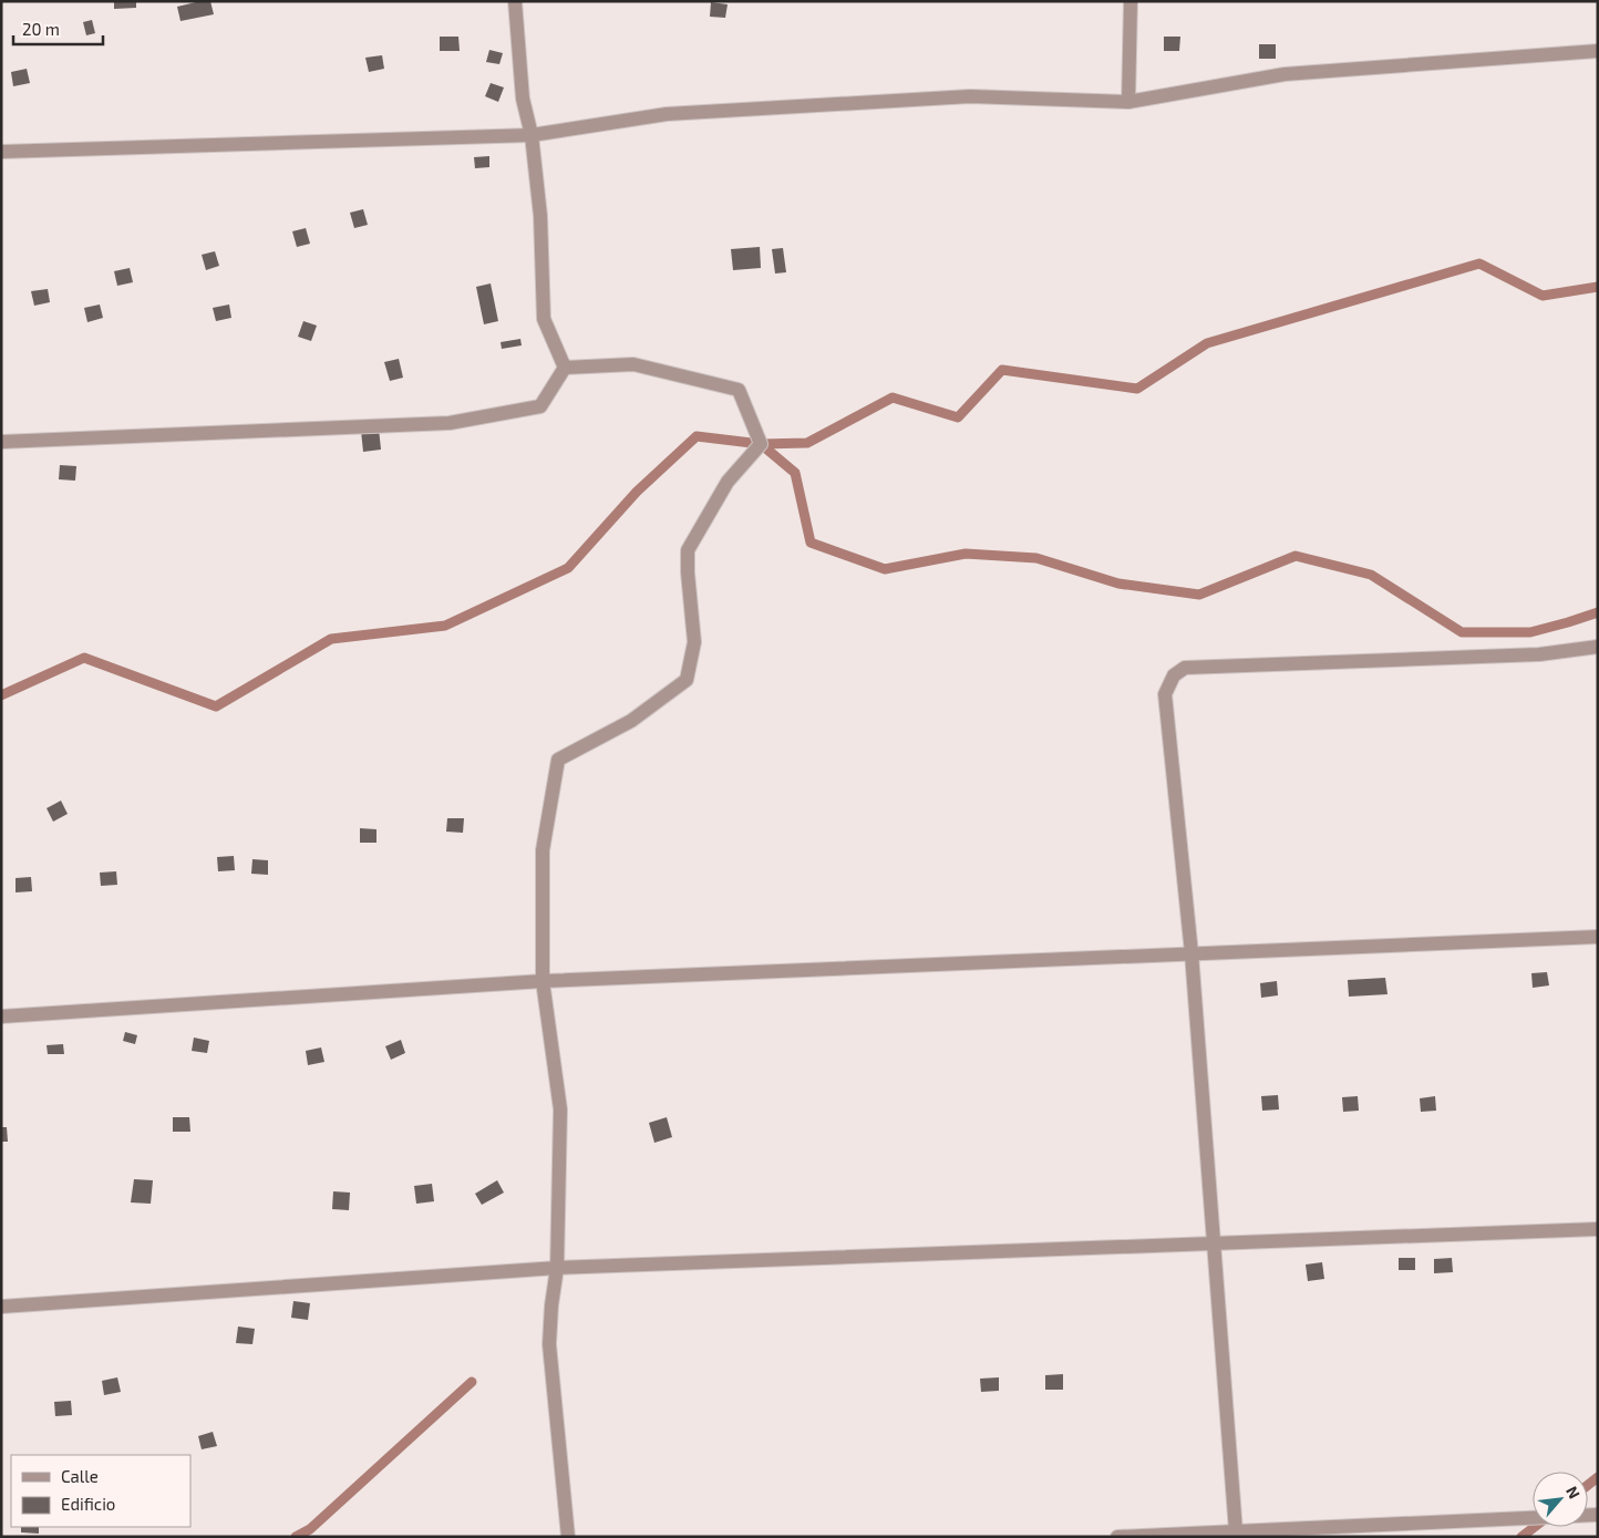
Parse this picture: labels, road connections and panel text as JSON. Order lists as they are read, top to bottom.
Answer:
{
  "legend": ["Calle", "Edificio"],
  "scale_bar": "20 m",
  "north": "top right"
}
